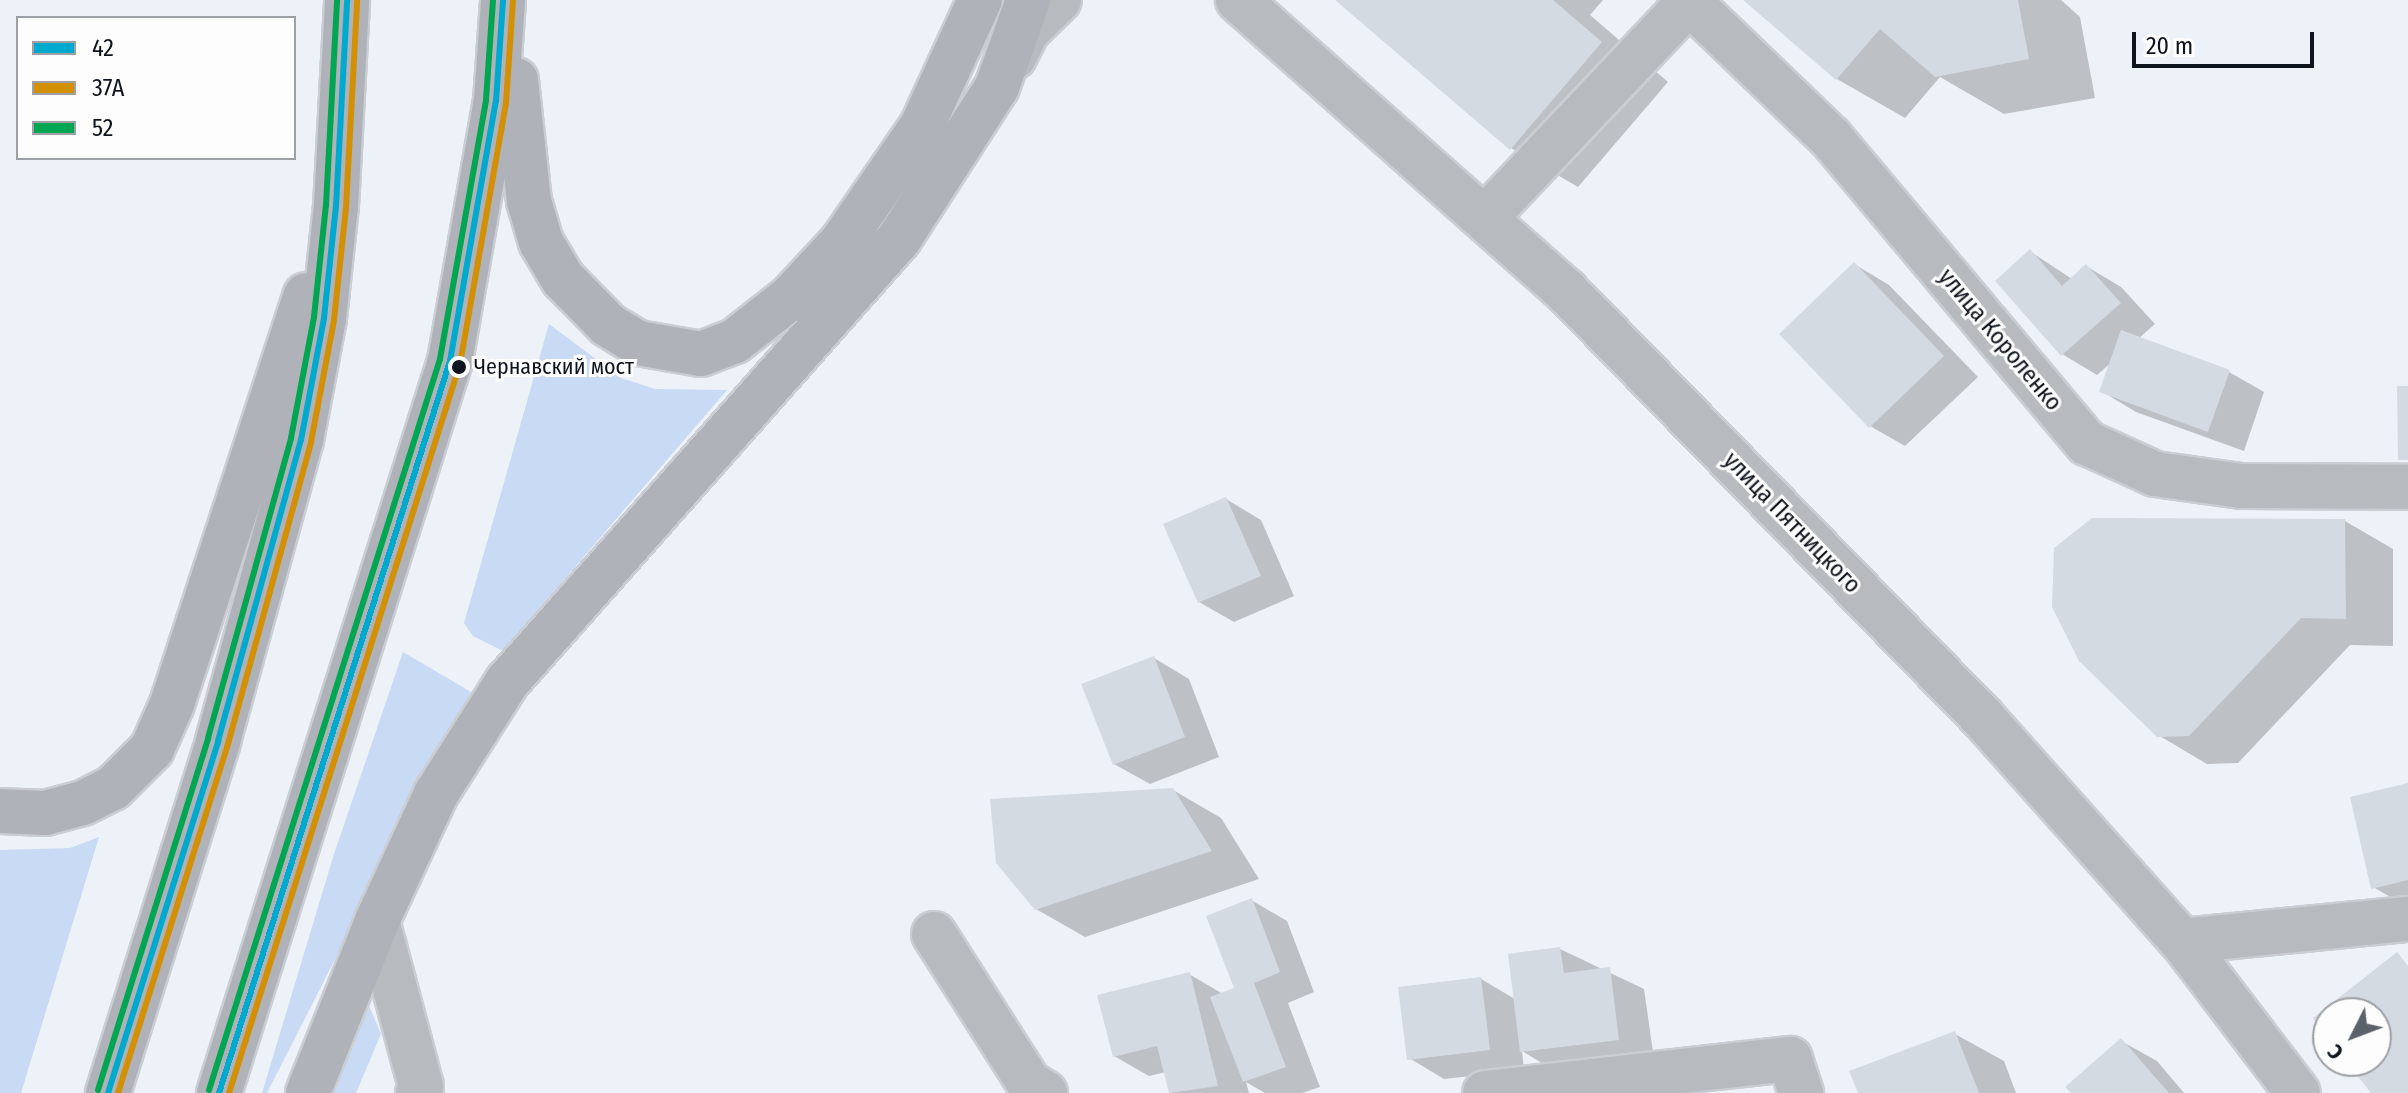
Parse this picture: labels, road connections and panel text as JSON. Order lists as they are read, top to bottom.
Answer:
{
  "streets": {
    "street": ["улица Короленко", "улица Пятницкого"]
  },
  "places": ["Чернавский мост"],
  "lines": ["transit line 42", "transit line 52", "transit line 37А"],
  "legend": ["42", "37А", "52"],
  "scale_bar": "20 m",
  "north": "bottom left"
}
